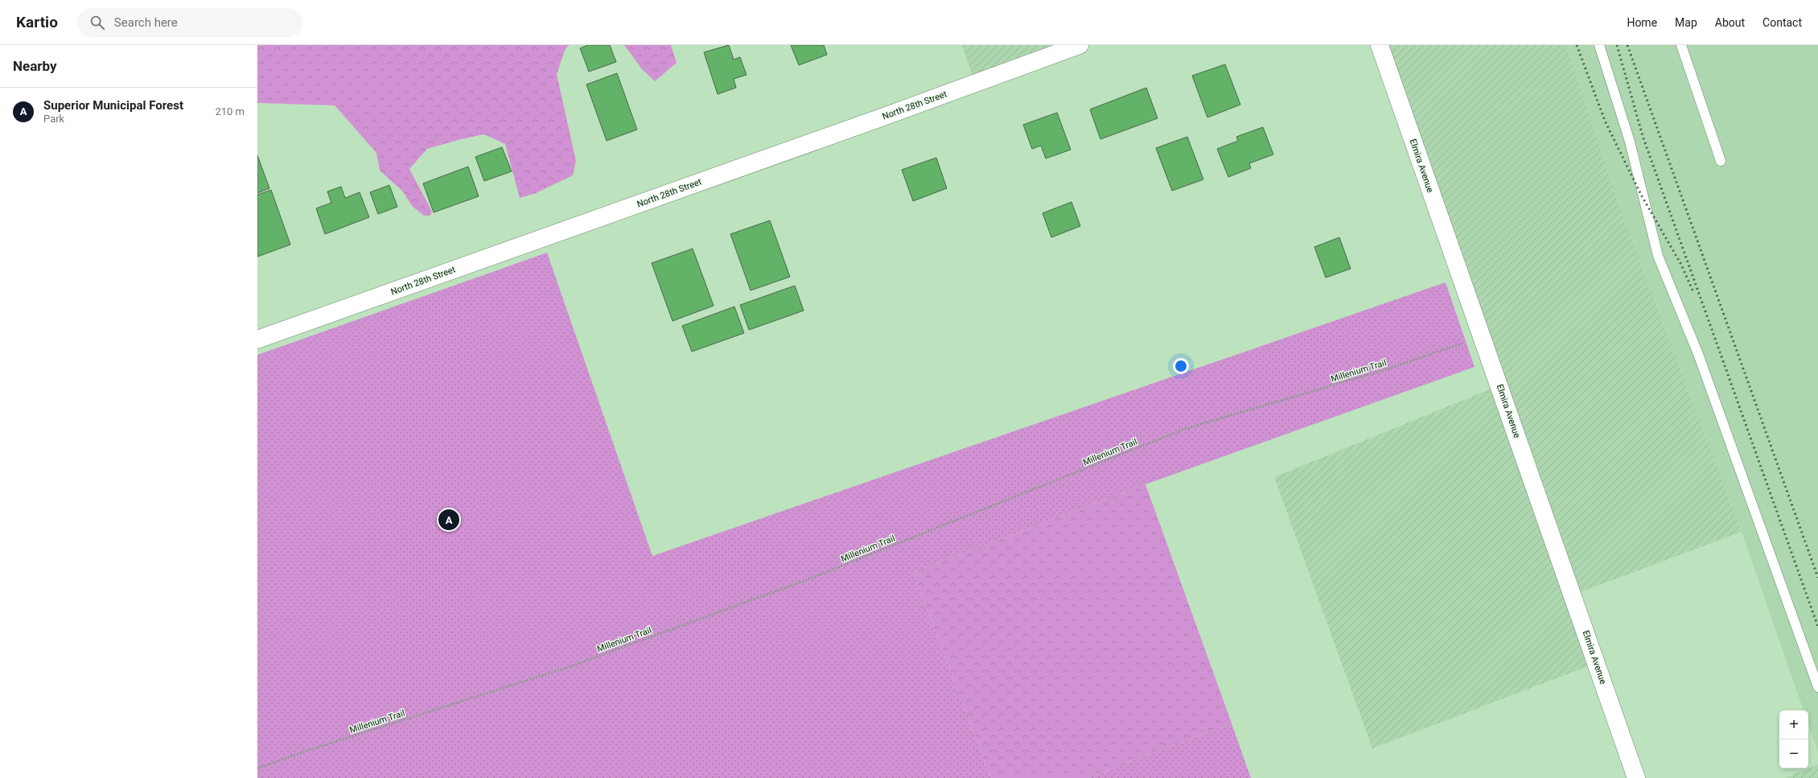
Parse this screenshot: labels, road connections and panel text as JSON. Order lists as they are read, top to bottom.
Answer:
{
  "streets": {
    "street": ["North 28th Street", "Elmira Avenue"],
    "path": ["Millenium Trail"]
  },
  "crossings": [
    ["Elmira Avenue", "Millenium Trail"]
  ],
  "page": {
    "header": "Kartio",
    "search": "Search here",
    "nav": [
      "Home",
      "Map",
      "About",
      "Contact"
    ],
    "heading": "Nearby",
    "list": [
      {
        "mark": "A",
        "name": "Superior Municipal Forest",
        "note": "Park",
        "value": "210 m"
      }
    ],
    "pins": "A",
    "map_buttons": ["+", "−"]
  }
}
